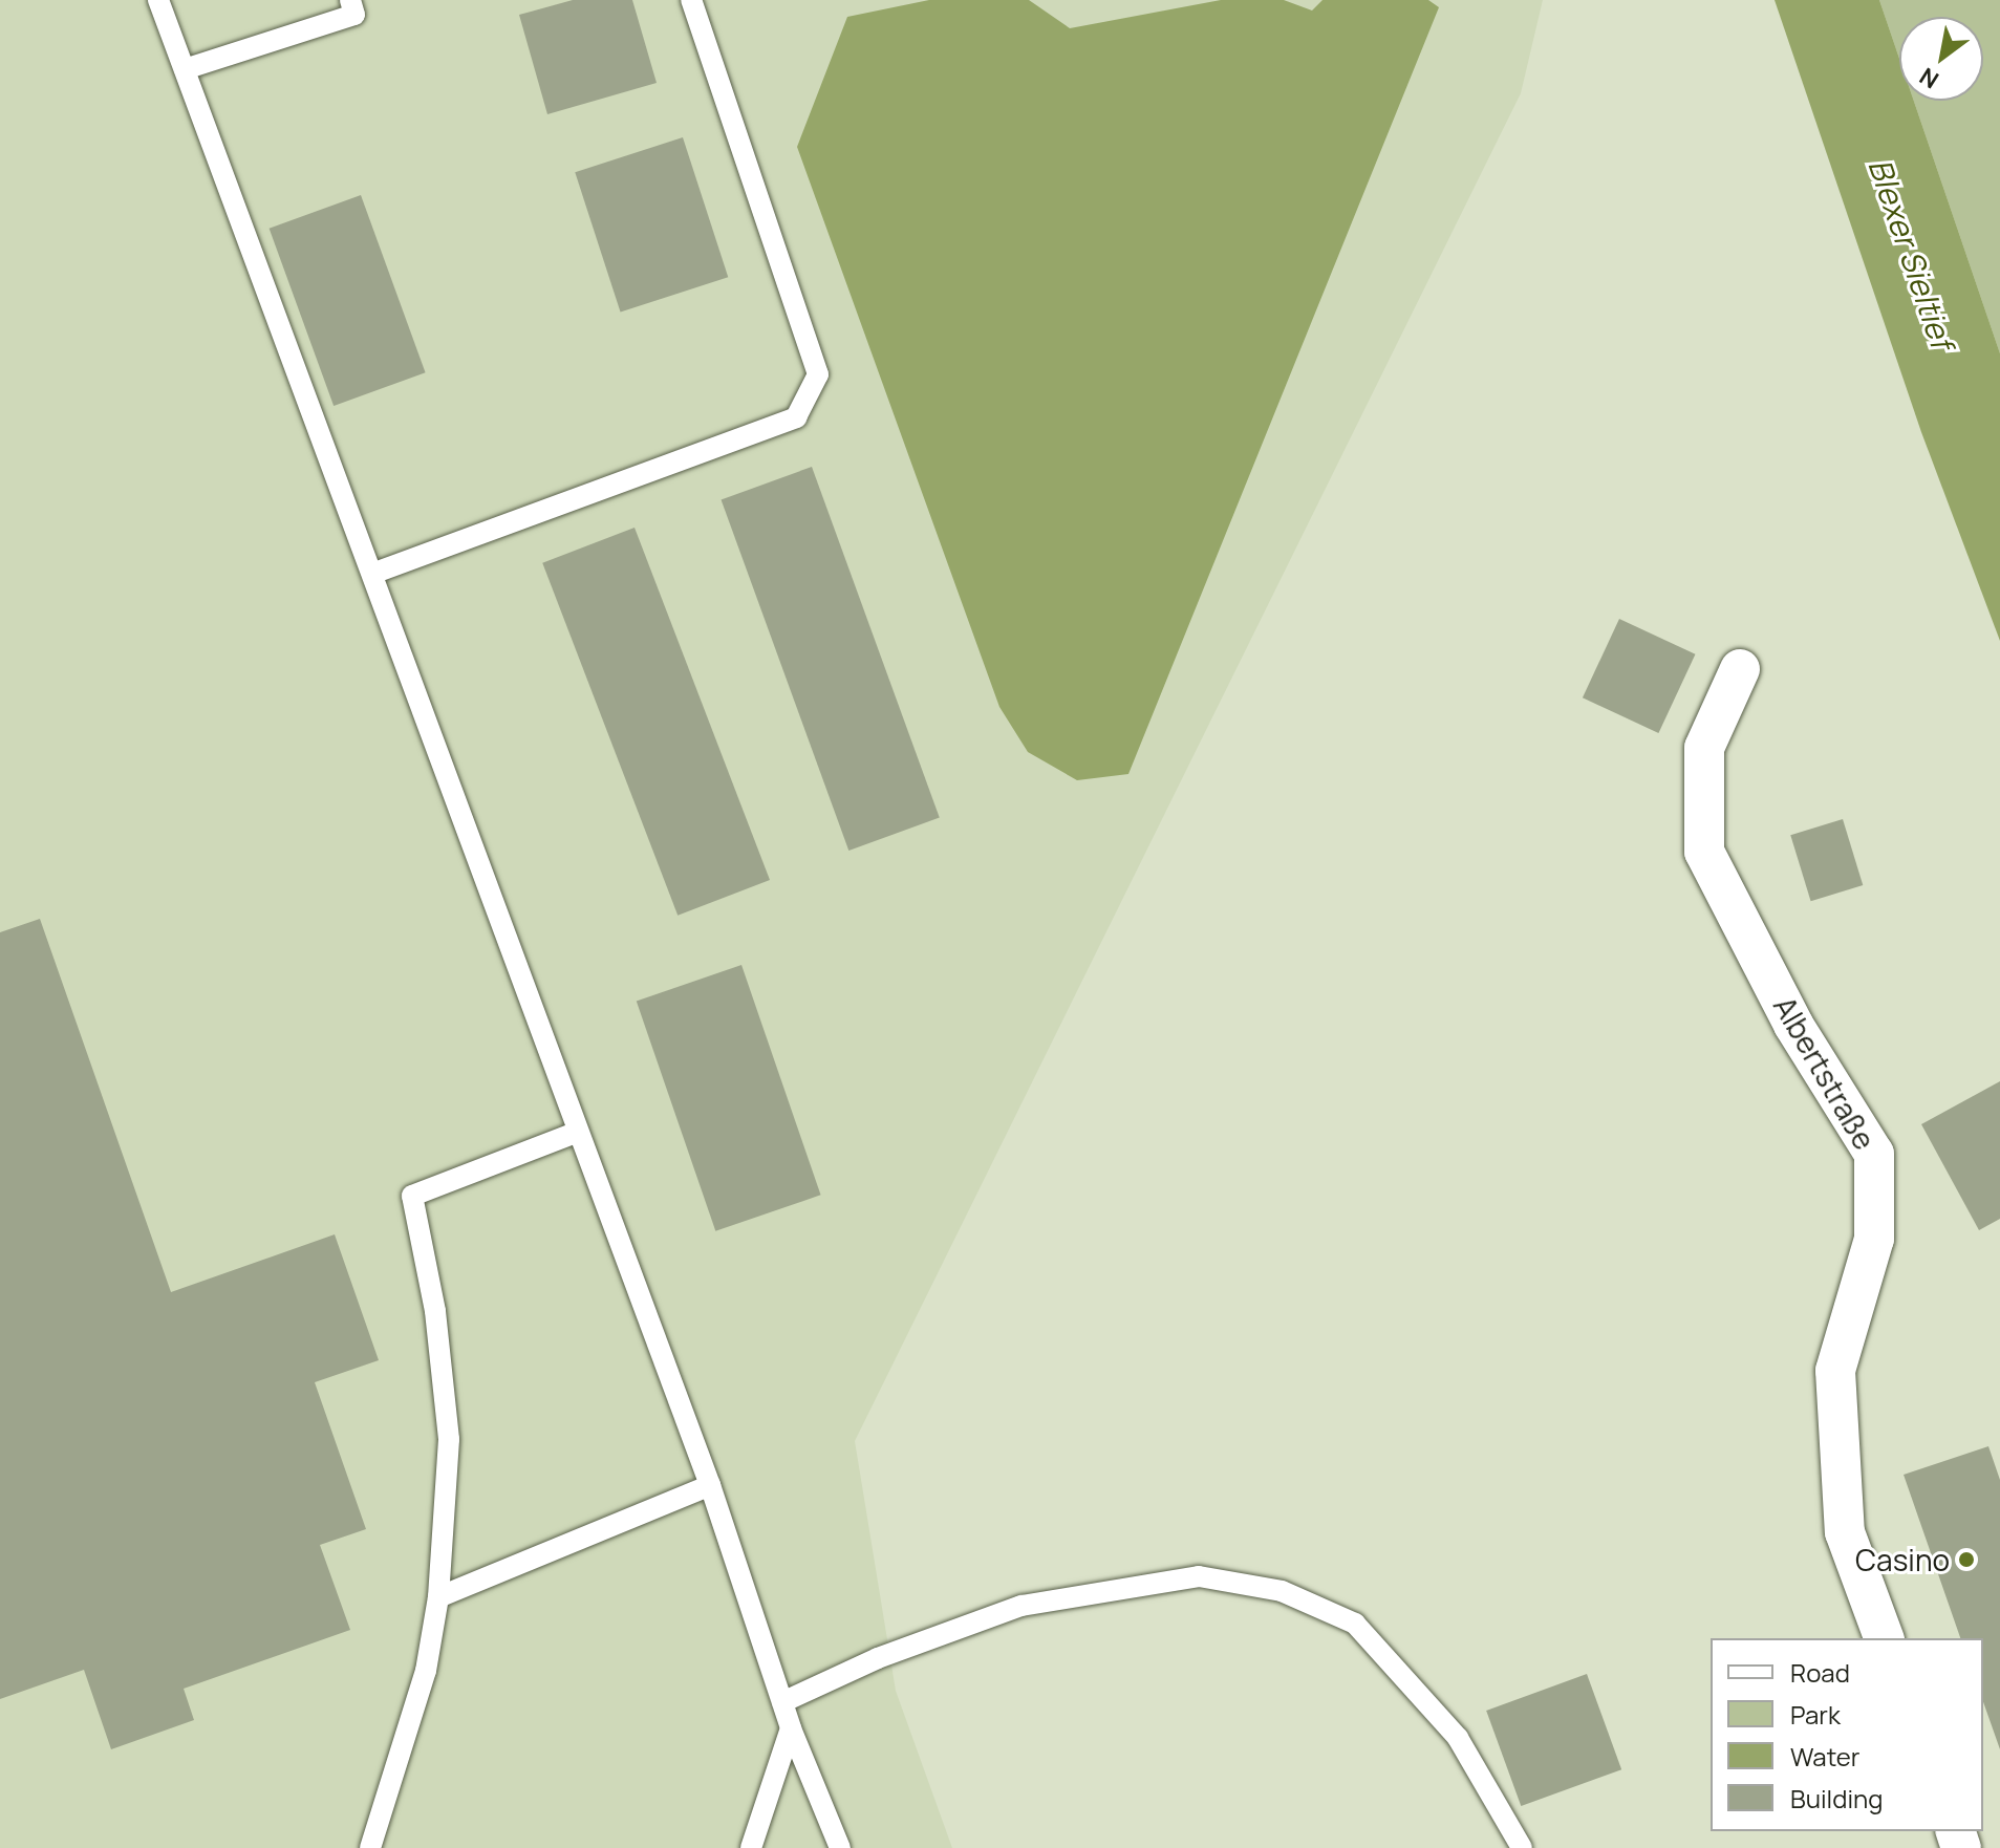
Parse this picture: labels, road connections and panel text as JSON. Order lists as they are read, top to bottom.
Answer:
{
  "streets": {
    "street": ["Albertstraße"]
  },
  "water": ["Blexer Sieltief"],
  "places": ["Casino"],
  "legend": [
    "Road",
    "Park",
    "Water",
    "Building"
  ],
  "north": "bottom left"
}
